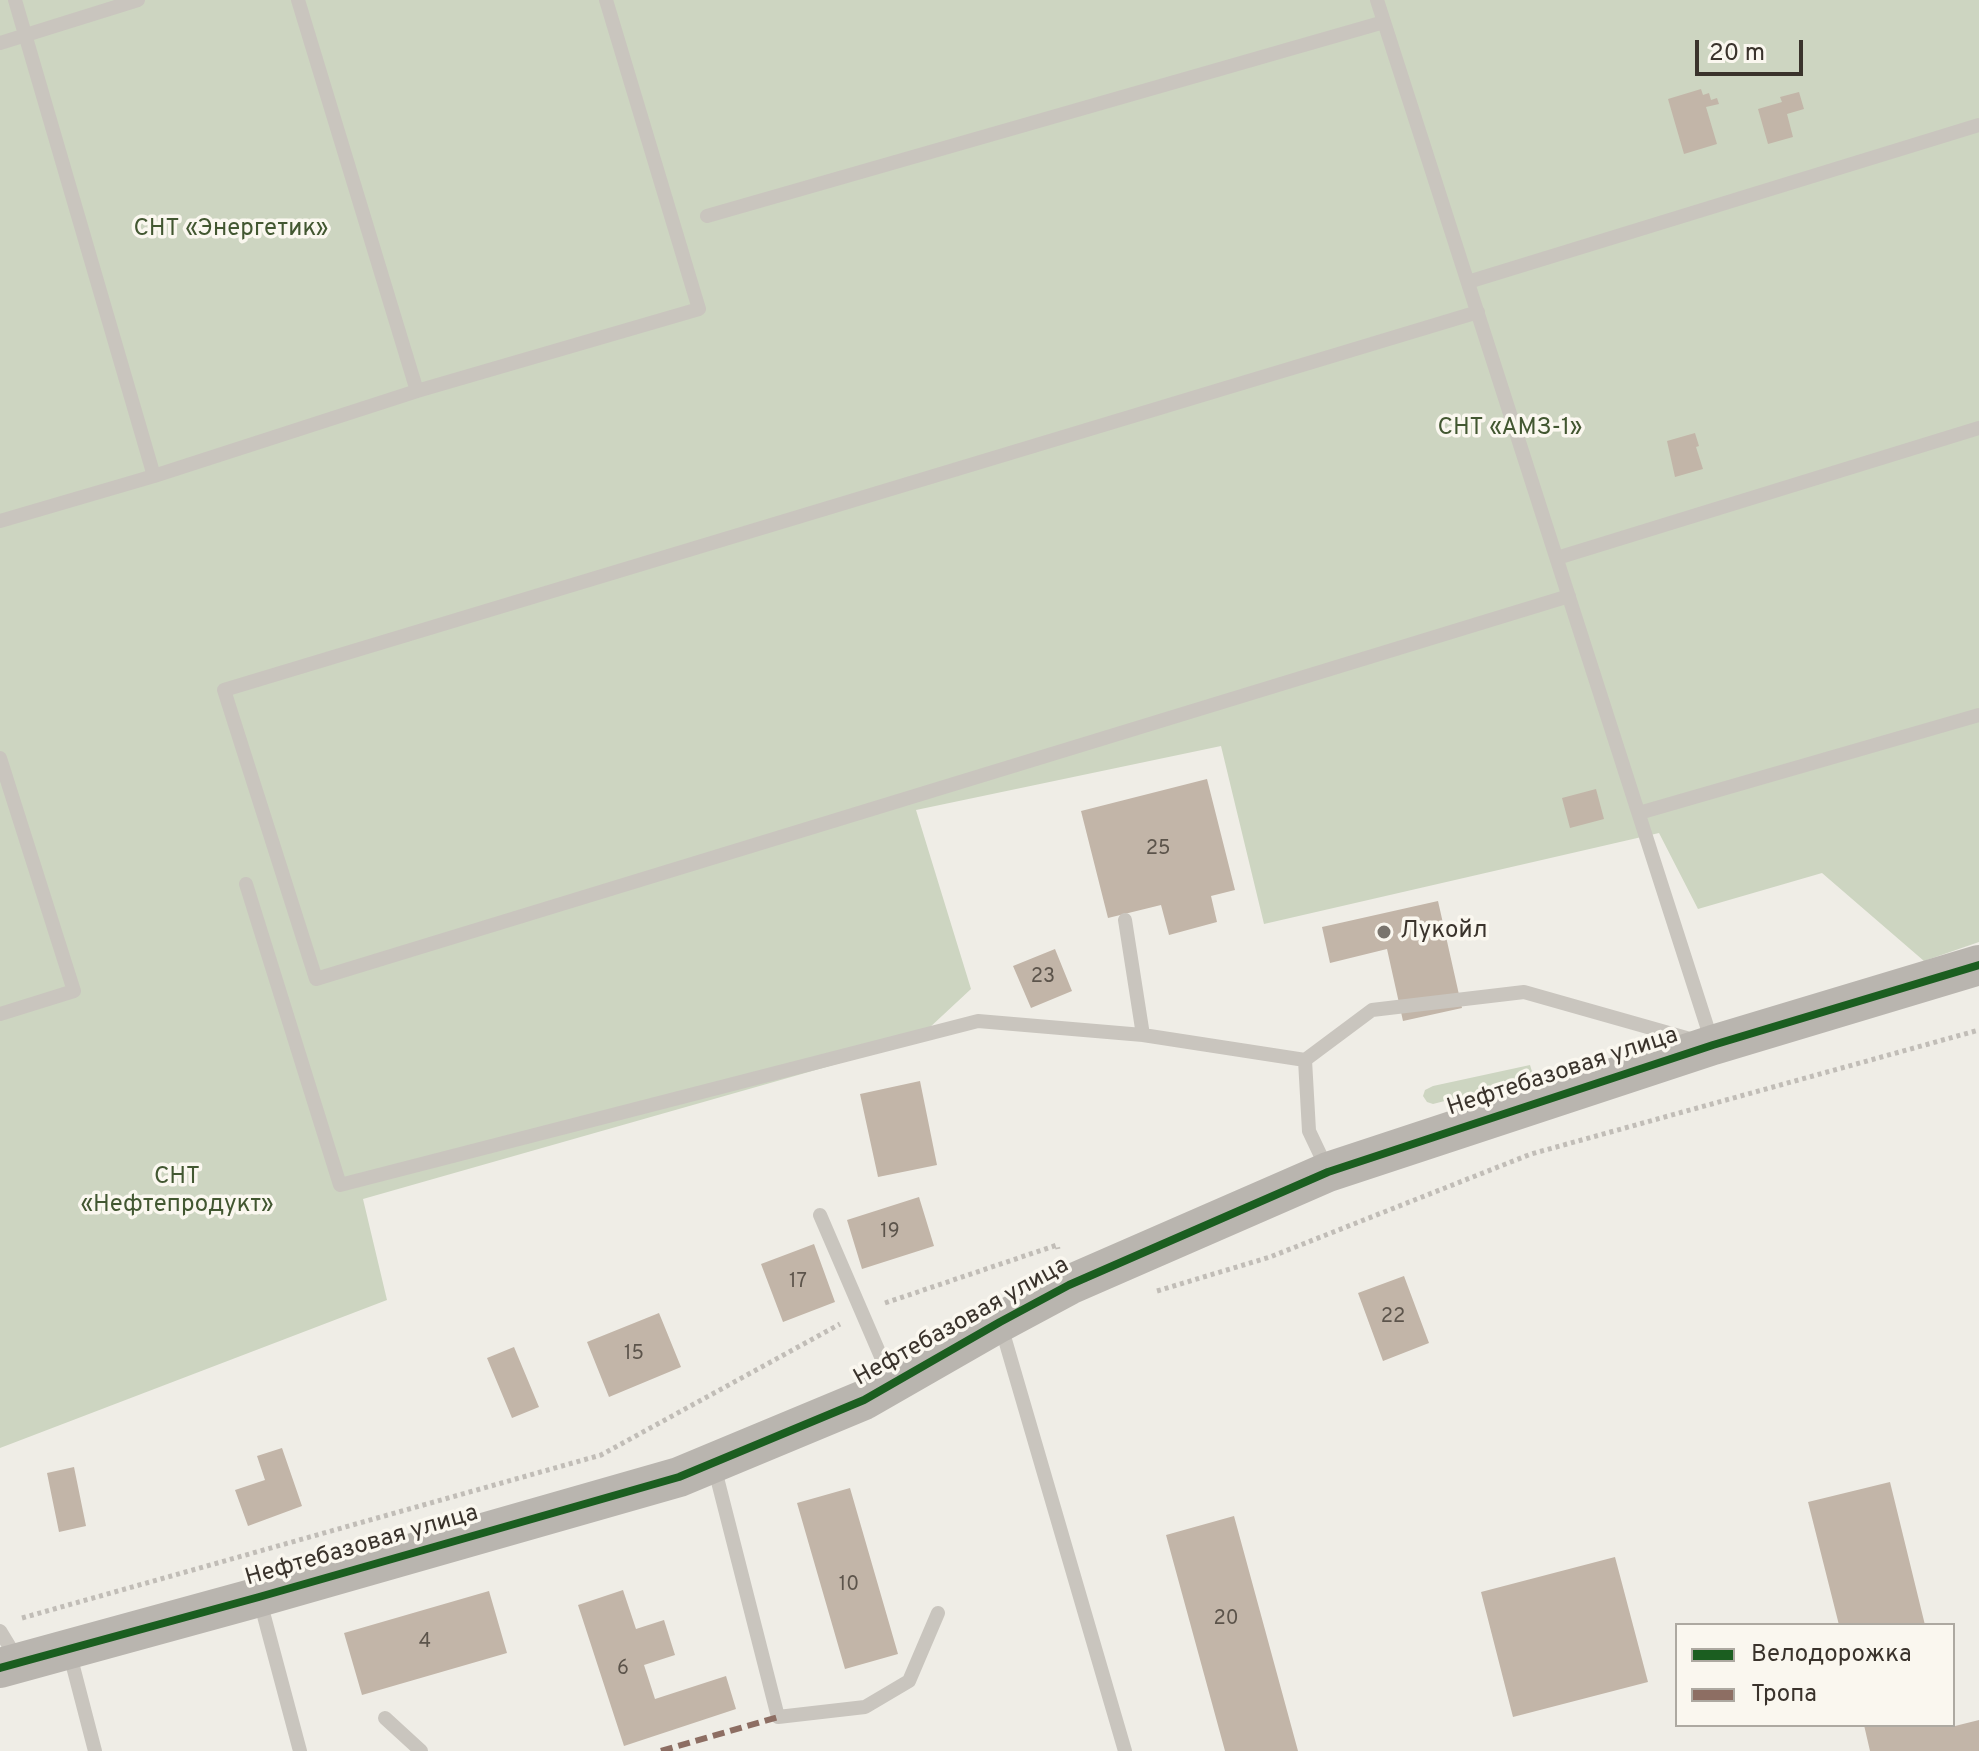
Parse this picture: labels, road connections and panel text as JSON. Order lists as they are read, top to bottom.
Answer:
{
  "streets": {
    "street": ["Нефтебазовая улица"]
  },
  "parks": ["СНТ «Энергетик»", "СНТ «АМЗ-1»", "СНТ «Нефтепродукт»"],
  "places": ["Лукойл"],
  "house_numbers": [
    "25",
    "23",
    "19",
    "17",
    "22",
    "15",
    "10",
    "20",
    "4",
    "6"
  ],
  "legend": ["Велодорожка", "Тропа"],
  "scale_bar": "20 m"
}
